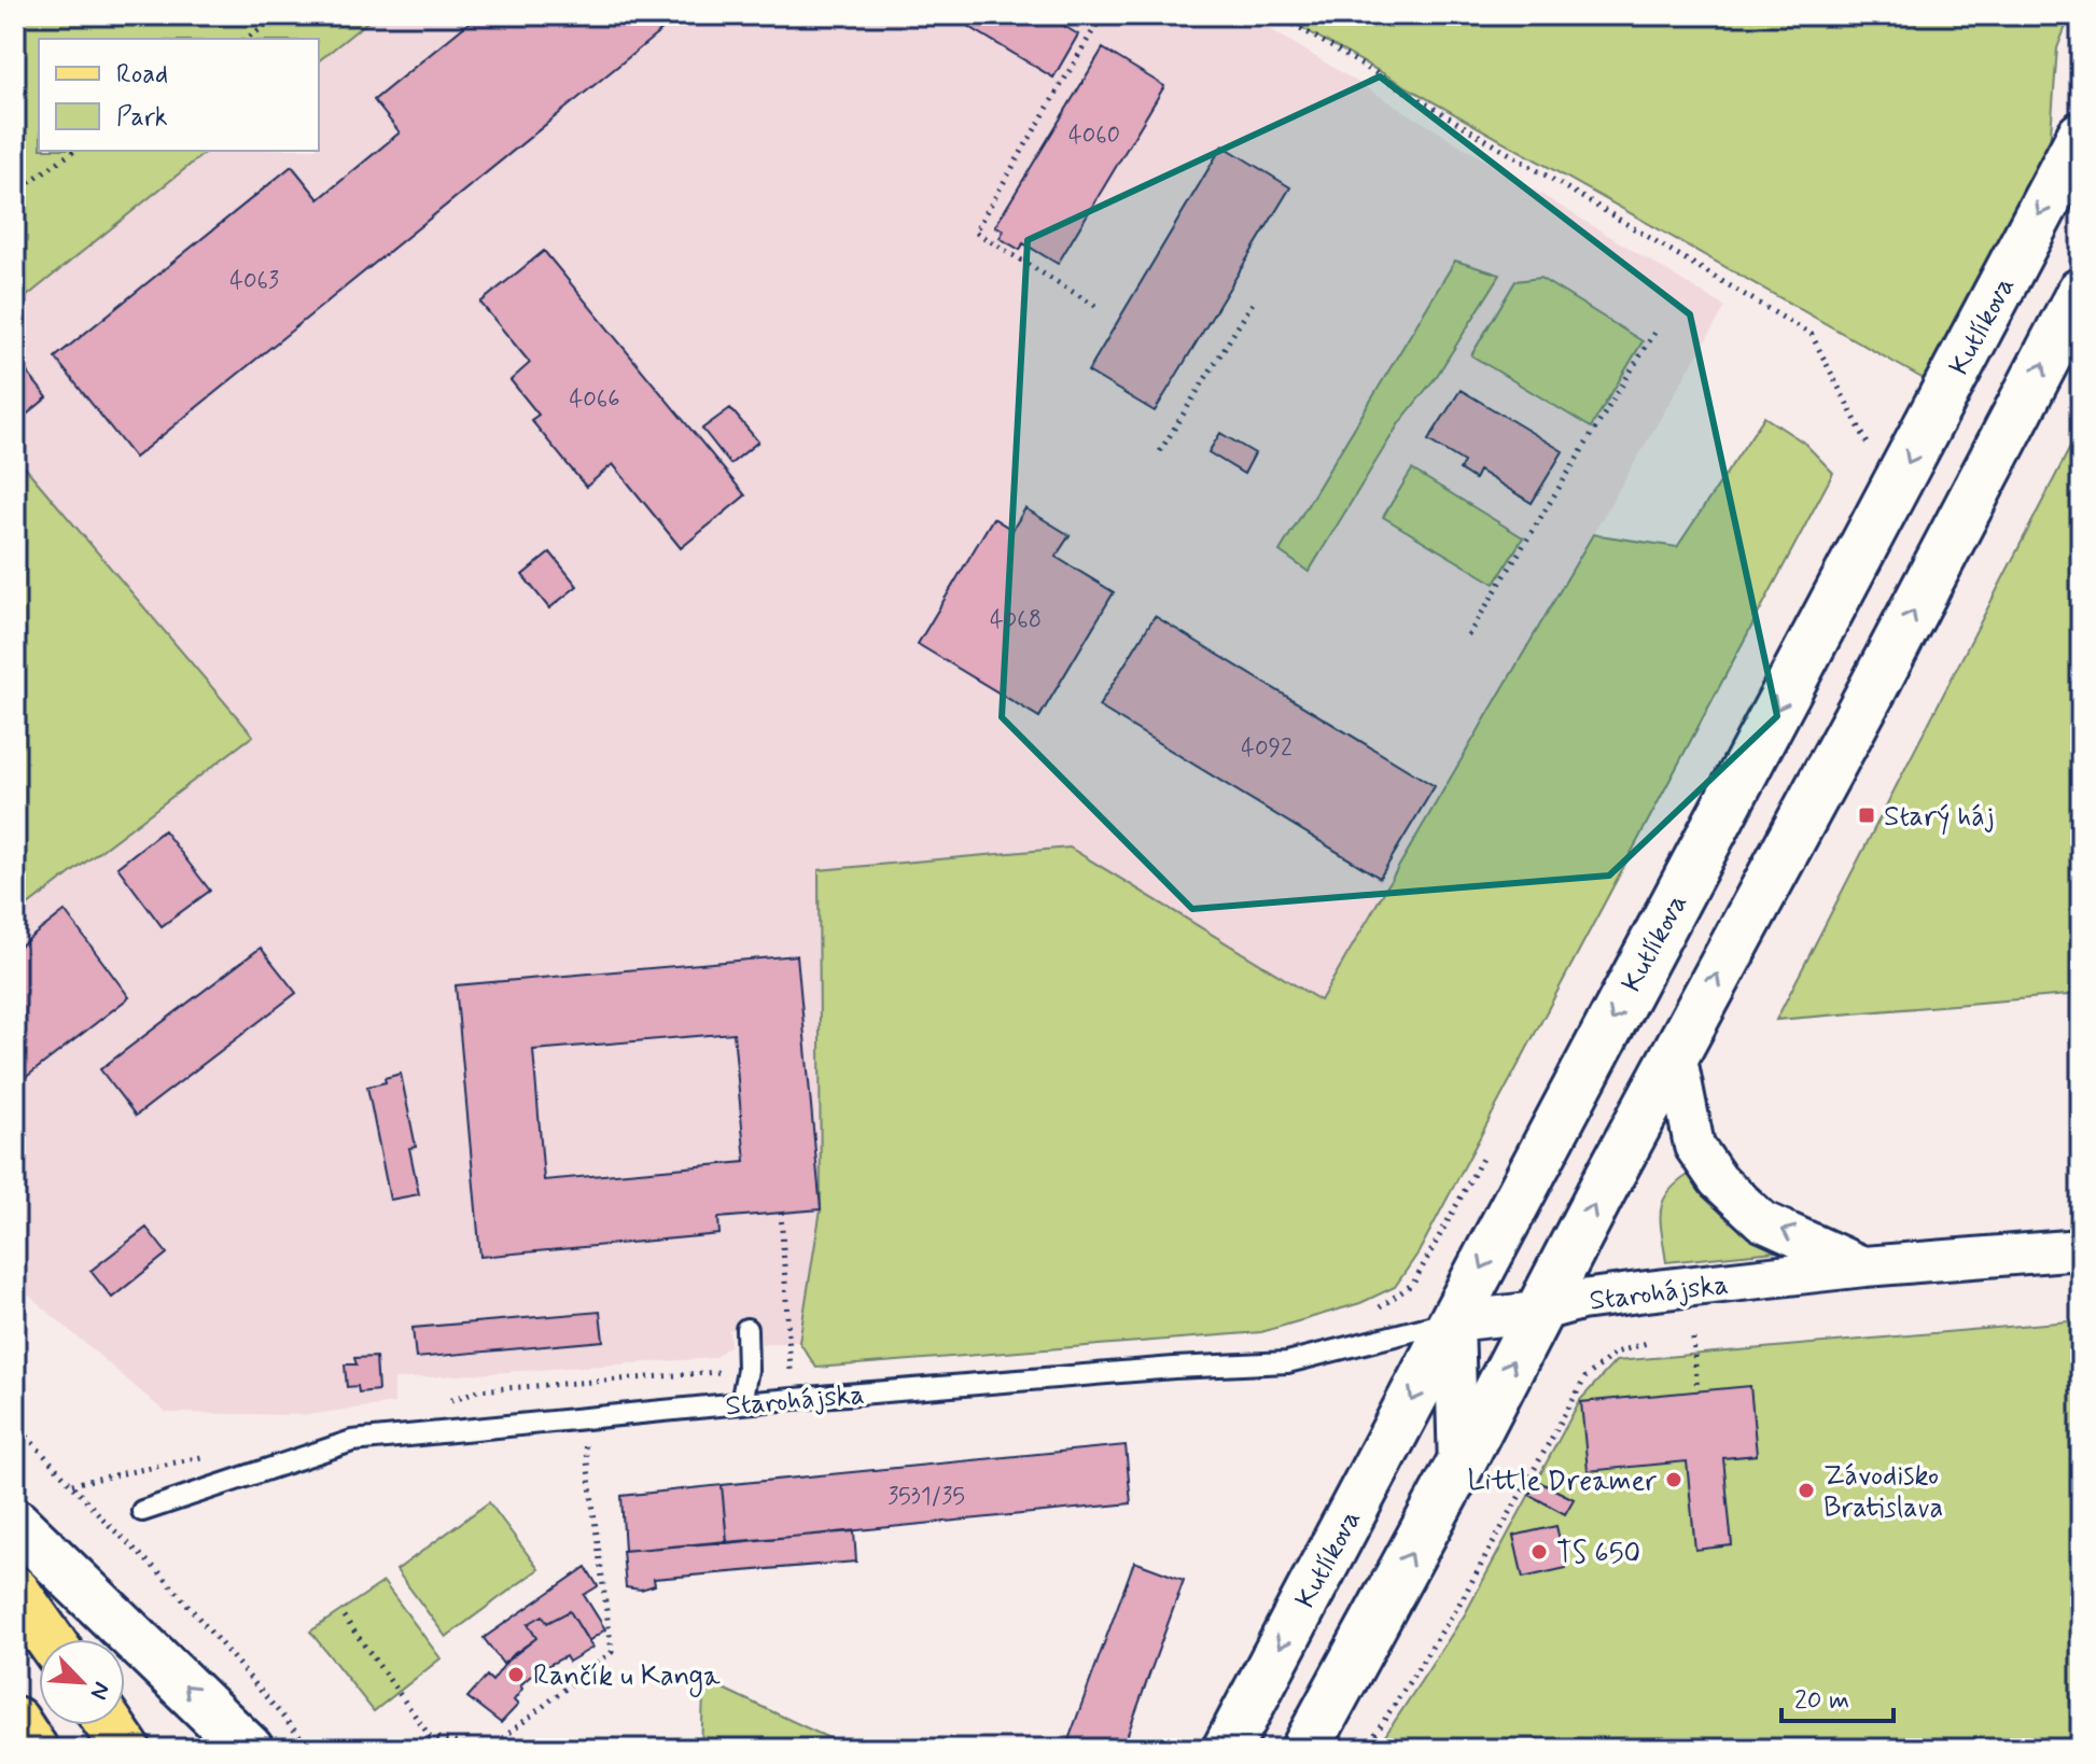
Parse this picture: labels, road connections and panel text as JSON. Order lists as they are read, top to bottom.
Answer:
{
  "streets": {
    "main road": ["Kutlíkova"],
    "street": ["Starohájska"]
  },
  "crossings": [
    ["Kutlíkova", "Starohájska"]
  ],
  "places": {
    "transit": ["Starý háj"],
    "other": [
      "Little Dreamer",
      "Závodisko Bratislava",
      "TS 650",
      "Rančík u Kanga"
    ]
  },
  "house_numbers": [
    "4060",
    "4063",
    "4066",
    "4068",
    "4092",
    "3531/35"
  ],
  "legend": ["Road", "Park"],
  "scale_bar": "20 m",
  "north": "bottom right"
}
